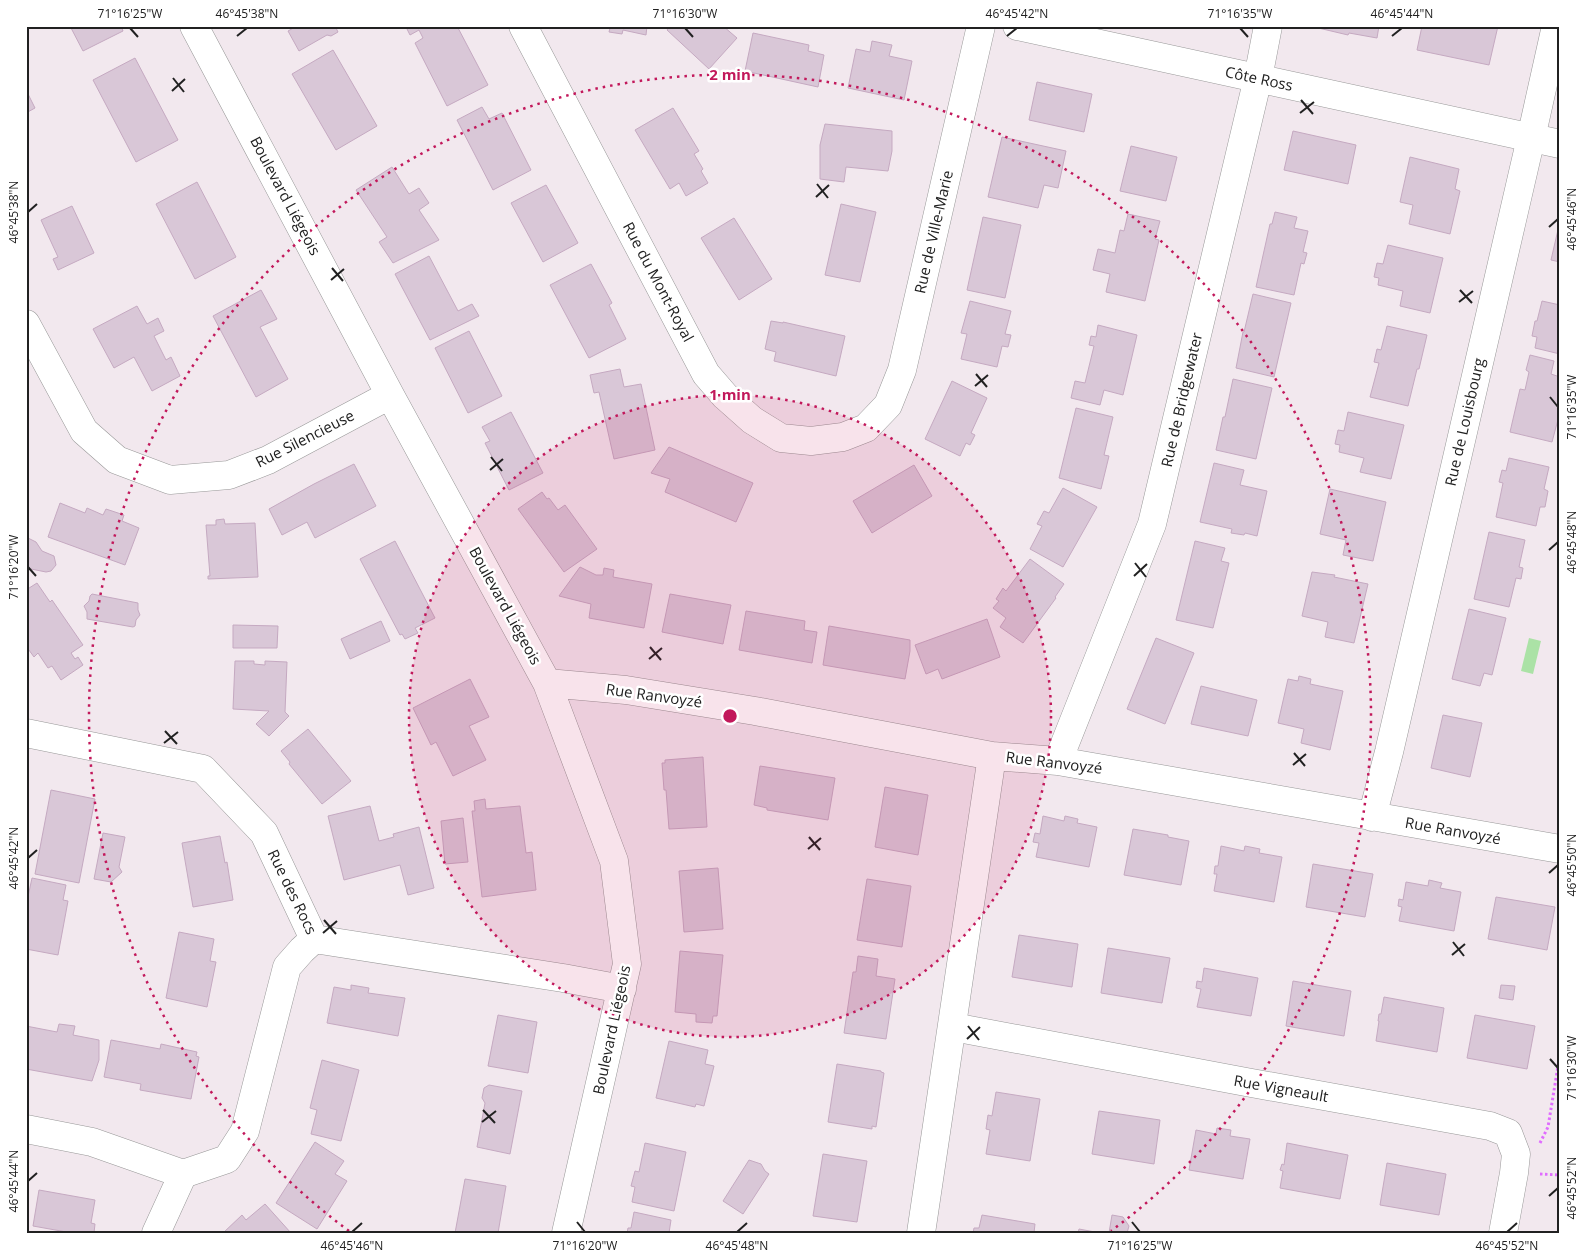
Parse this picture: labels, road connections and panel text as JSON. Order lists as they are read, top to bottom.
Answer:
{
  "streets": {
    "street": [
      "Côte Ross",
      "Boulevard Liégeois",
      "Rue de Ville-Marie",
      "Rue du Mont-Royal",
      "Rue de Bridgewater",
      "Rue de Louisbourg",
      "Rue Silencieuse",
      "Rue Ranvoyzé",
      "Rue des Rocs",
      "Rue Vigneault"
    ]
  },
  "crossings": [
    ["Côte Ross", "Rue de Bridgewater"],
    ["Côte Ross", "Rue de Louisbourg"],
    ["Boulevard Liégeois", "Rue Silencieuse"],
    ["Boulevard Liégeois", "Rue Ranvoyzé"],
    ["Boulevard Liégeois", "Rue des Rocs"],
    ["Rue de Ville-Marie", "Rue du Mont-Royal"],
    ["Rue de Bridgewater", "Rue Ranvoyzé"],
    ["Rue de Louisbourg", "Rue Ranvoyzé"]
  ],
  "coordinates": [
    "71°16'25\"W",
    "46°45'38\"N",
    "71°16'30\"W",
    "46°45'42\"N",
    "71°16'35\"W",
    "46°45'44\"N",
    "46°45'46\"N",
    "46°45'48\"N",
    "71°16'20\"W",
    "46°45'50\"N",
    "46°45'52\"N"
  ],
  "rings": ["2 min", "1 min"]
}
